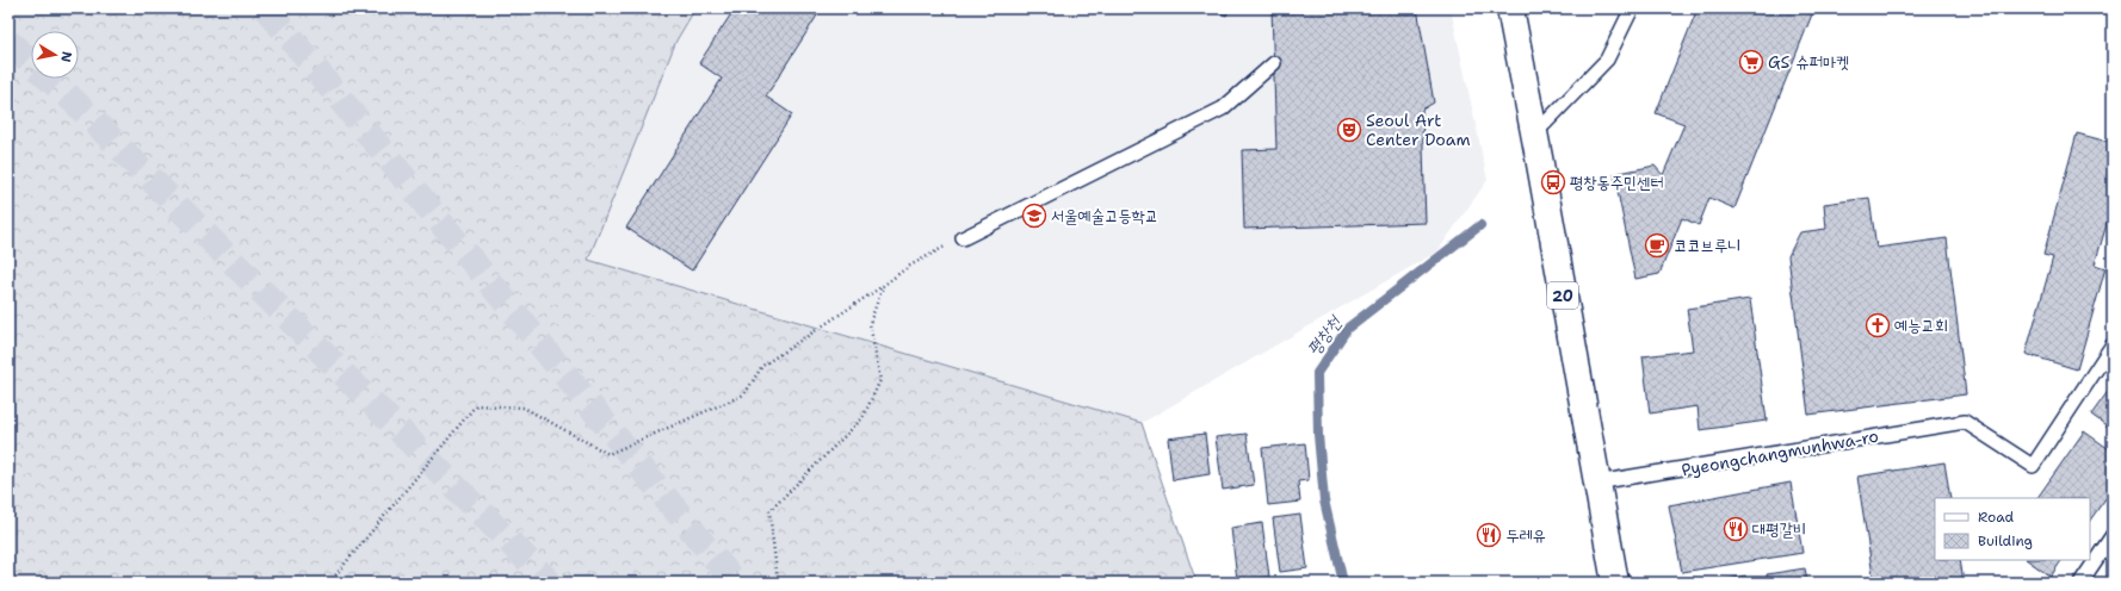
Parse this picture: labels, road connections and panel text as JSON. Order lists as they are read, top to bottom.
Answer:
{
  "streets": {
    "main road": ["20"],
    "lane": ["Pyeongchangmunhwa-ro"]
  },
  "crossings": [
    ["20", "Pyeongchangmunhwa-ro"]
  ],
  "water": ["평창천"],
  "places": {
    "supermarket": ["GS 슈퍼마켓"],
    "theatre": ["Seoul Art Center Doam"],
    "bus stop": ["평창동주민센터"],
    "school or university": ["서울예술고등학교"],
    "cafe": ["코코브루니"],
    "church": ["예능교회"],
    "restaurant": ["대평갈비", "두레유"]
  },
  "legend": ["Road", "Building"],
  "north": "right"
}
